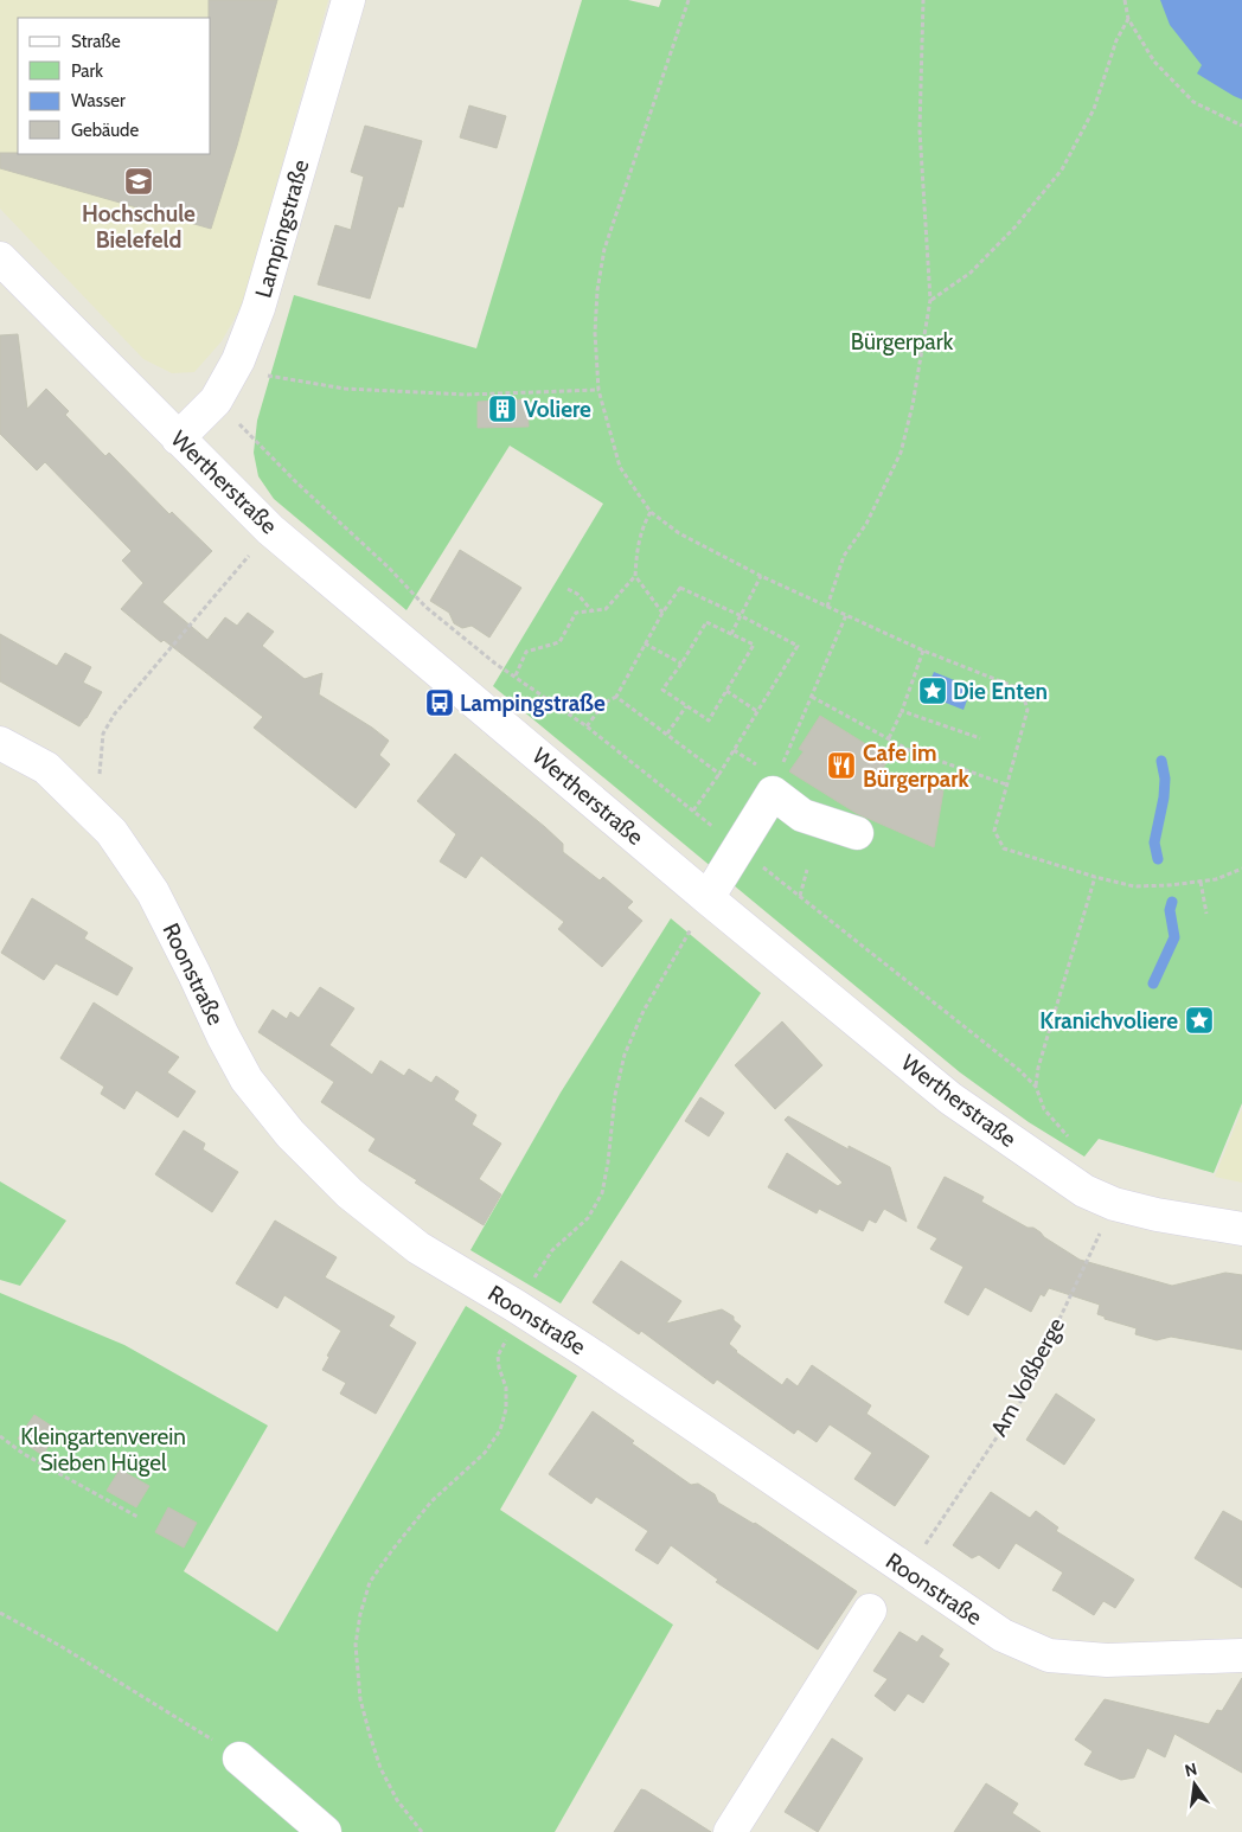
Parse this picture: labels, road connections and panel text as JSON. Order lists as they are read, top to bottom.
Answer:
{
  "streets": {
    "street": ["Lampingstraße", "Wertherstraße", "Roonstraße"],
    "path": ["Am Voßberge"]
  },
  "crossings": [
    ["Lampingstraße", "Wertherstraße"],
    ["Wertherstraße", "Am Voßberge"],
    ["Roonstraße", "Am Voßberge"]
  ],
  "parks": ["Bürgerpark", "Kleingartenverein Sieben Hügel"],
  "places": {
    "school or university": ["Hochschule Bielefeld"],
    "building": ["Voliere"],
    "place": ["Die Enten", "Kranichvoliere"],
    "bus stop": ["Lampingstraße"],
    "restaurant": ["Cafe im Bürgerpark"]
  },
  "legend": [
    "Straße",
    "Park",
    "Wasser",
    "Gebäude"
  ],
  "north": "top"
}
